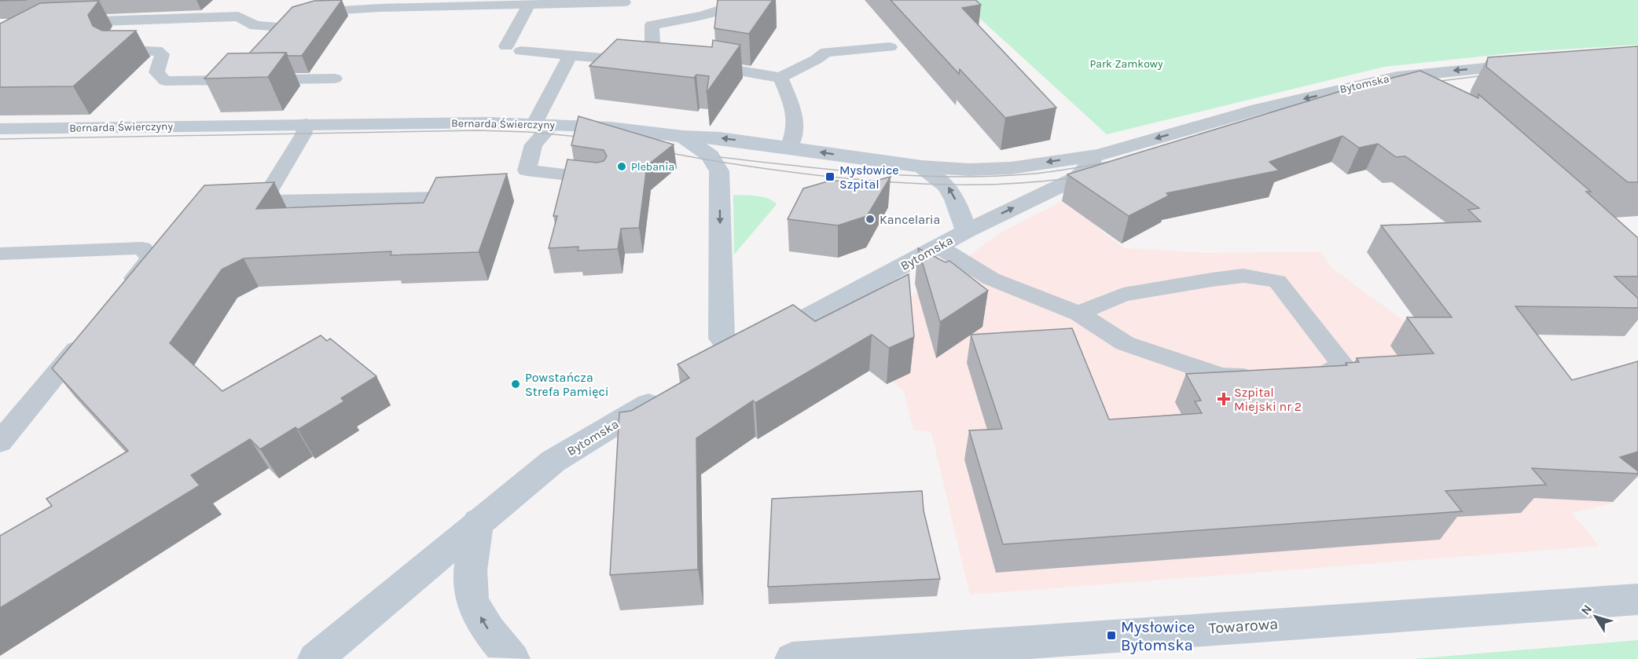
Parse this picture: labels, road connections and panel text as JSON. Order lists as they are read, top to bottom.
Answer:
{
  "streets": {
    "street": ["Bytomska", "Bernarda Świerczyny", "Towarowa"]
  },
  "crossings": [
    ["Bytomska", "Bernarda Świerczyny"]
  ],
  "parks": ["Park Zamkowy"],
  "places": {
    "other": ["Plebania", "Kancelaria", "Powstańcza Strefa Pamięci"],
    "transit": ["Mysłowice Szpital", "Mysłowice Bytomska"],
    "health": ["Szpital Miejski nr 2"]
  },
  "north": "top left"
}
